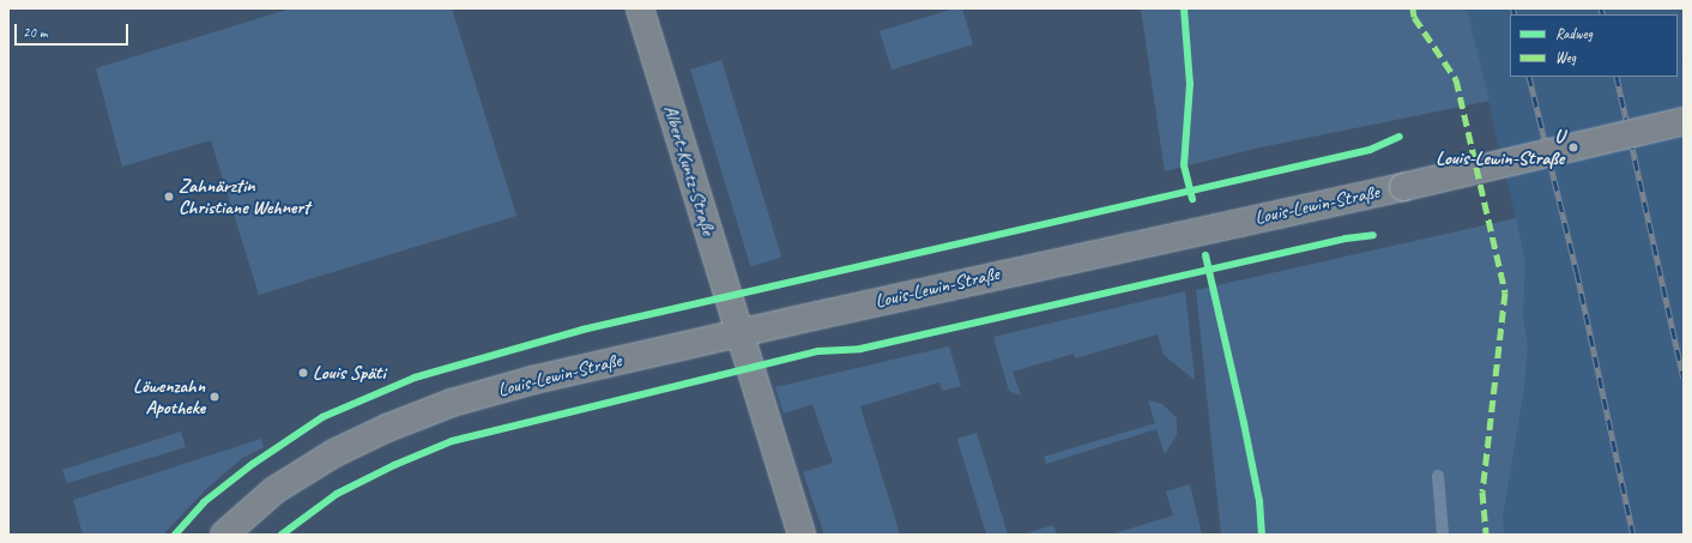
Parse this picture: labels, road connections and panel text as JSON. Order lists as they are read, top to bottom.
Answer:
{
  "streets": {
    "street": ["Albert-Kuntz-Straße", "Louis-Lewin-Straße"]
  },
  "crossings": [
    ["Albert-Kuntz-Straße", "Louis-Lewin-Straße"]
  ],
  "places": [
    "U Louis-Lewin-Straße",
    "Zahnärztin Christiane Wehnert",
    "Louis Späti",
    "Löwenzahn Apotheke"
  ],
  "legend": ["Radweg", "Weg"],
  "scale_bar": "20 m"
}
